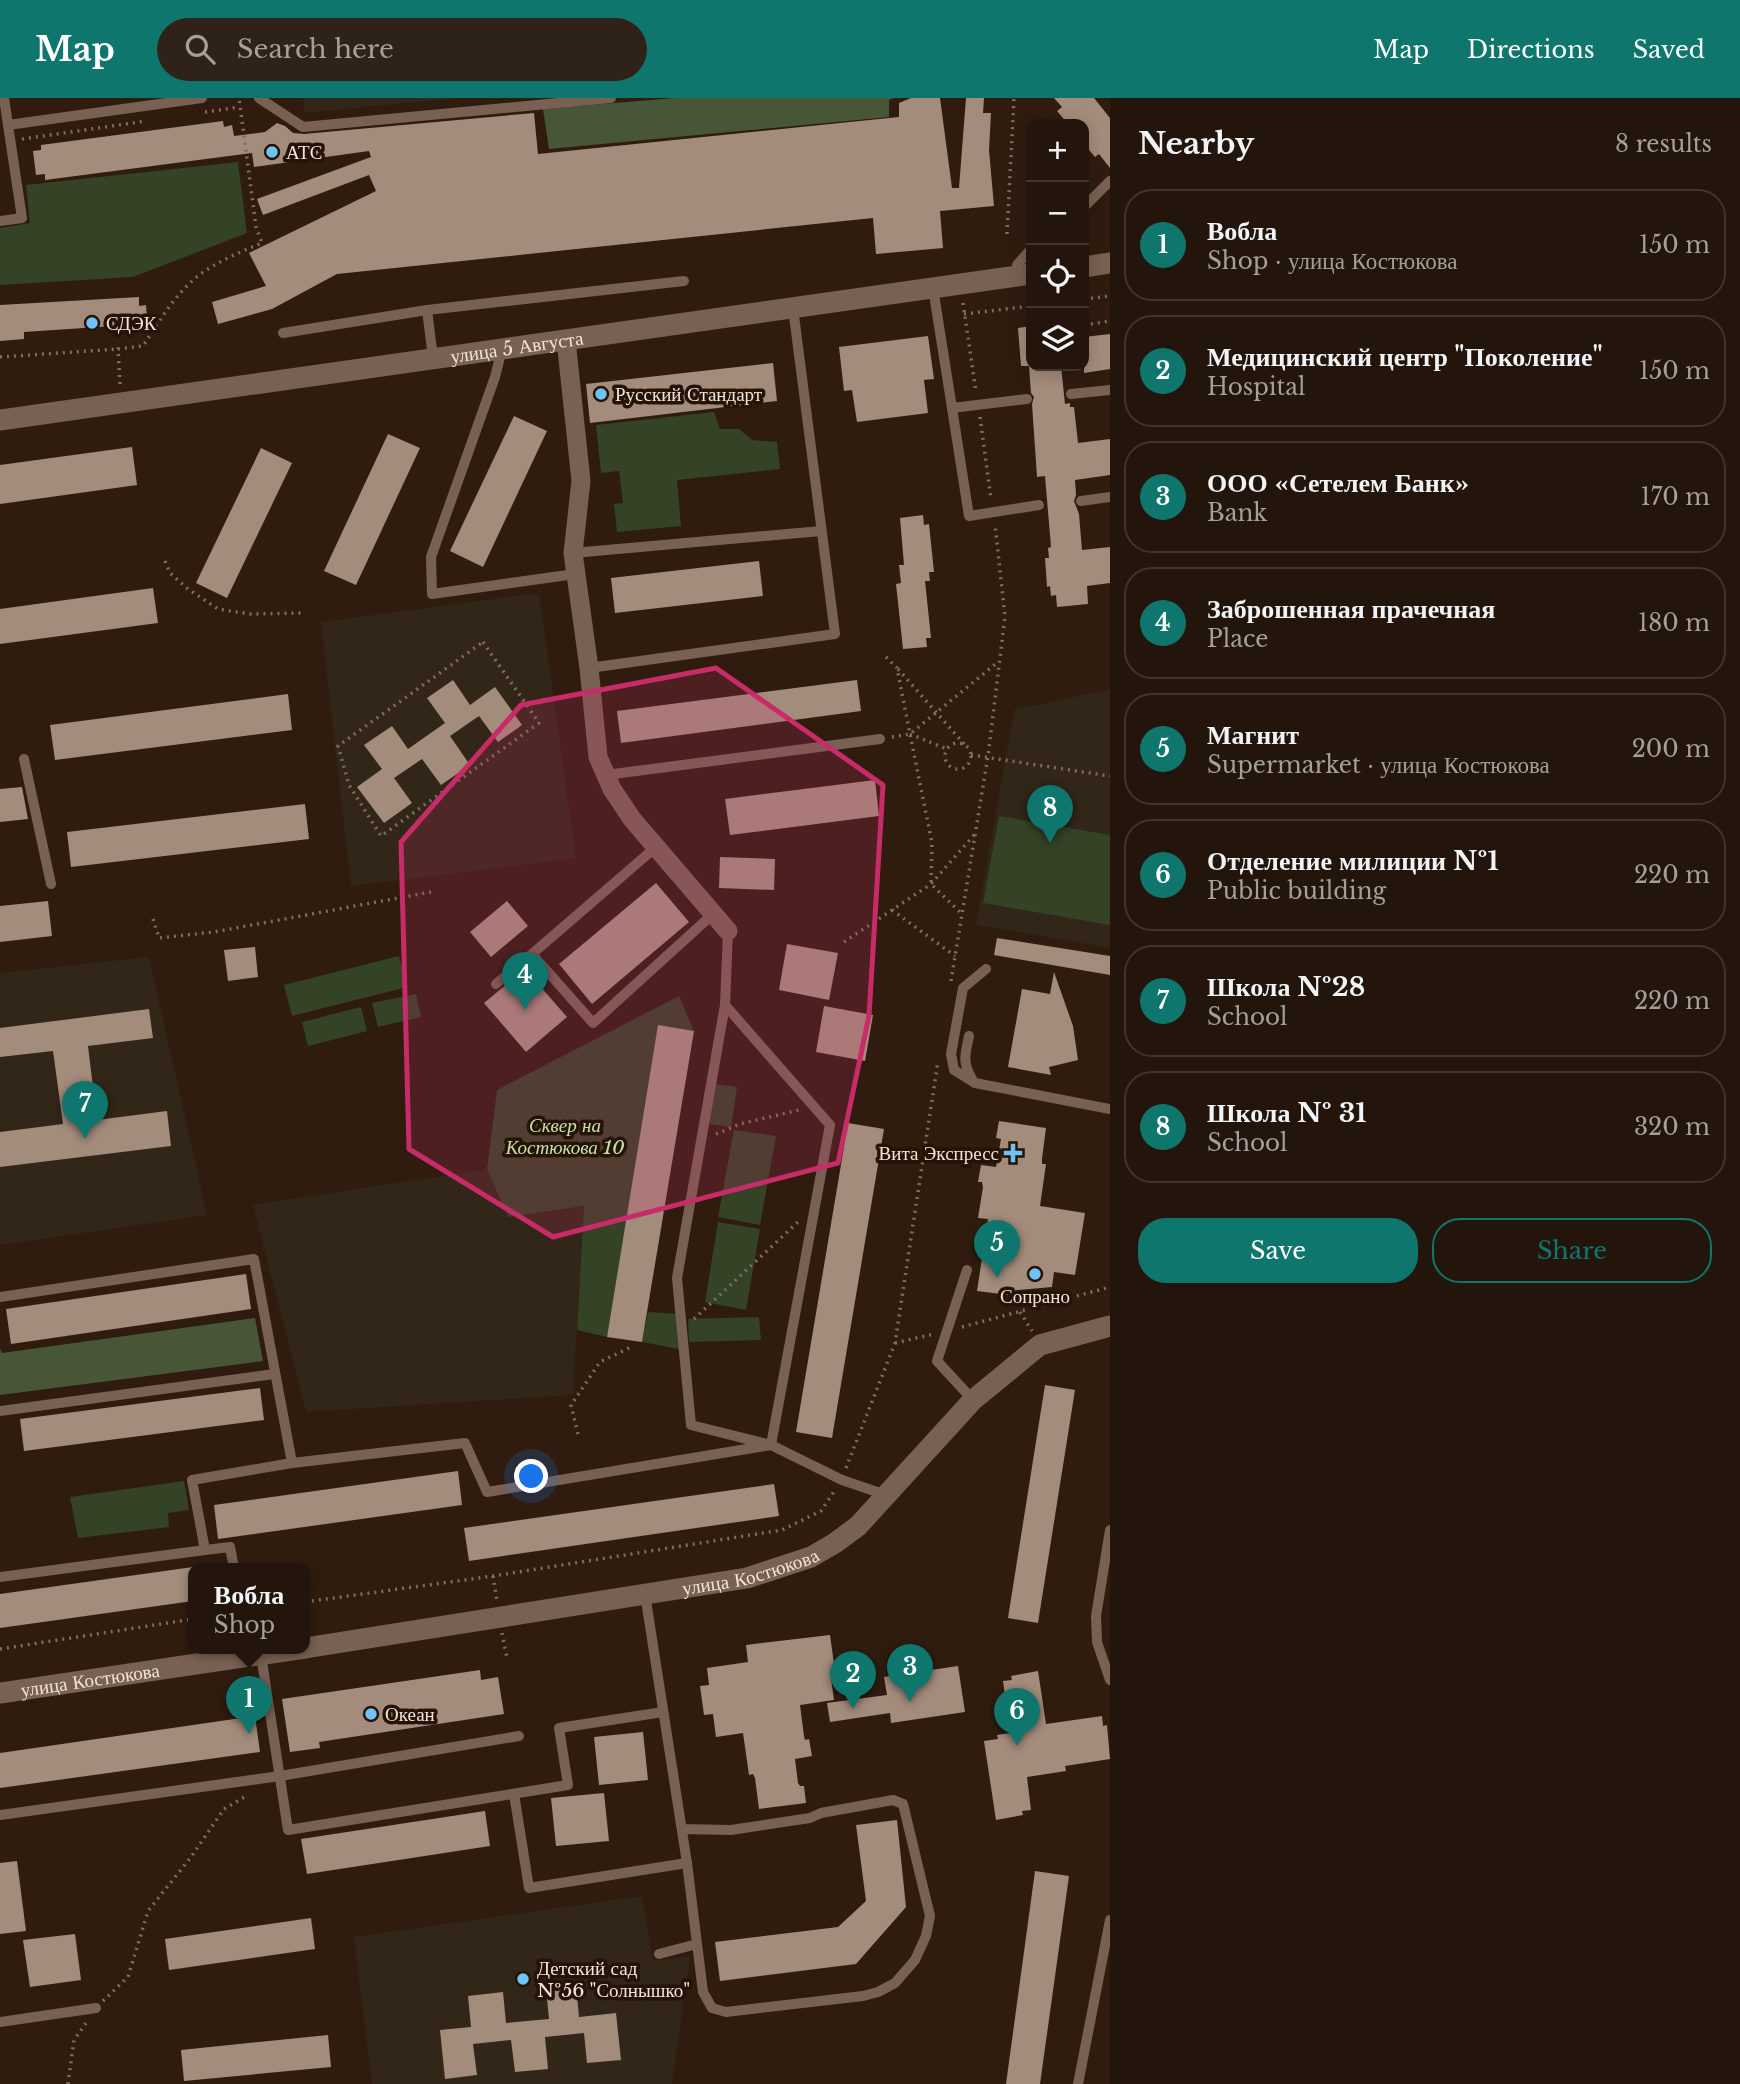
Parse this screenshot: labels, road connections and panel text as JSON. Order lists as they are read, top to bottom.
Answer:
{
  "streets": {
    "main road": ["улица 5 Августа", "улица Костюкова"]
  },
  "parks": ["Сквер на Костюкова 10"],
  "places": {
    "other": [
      "АТС",
      "СДЭК",
      "Русский Стандарт",
      "Сопрано",
      "Океан",
      "Детский сад №56 \"Солнышко\""
    ],
    "health": ["Вита Экспресс"]
  },
  "page": {
    "header": "Map",
    "search": "Search here",
    "nav": ["Map", "Directions", "Saved"],
    "heading": ["Nearby", "8 results"],
    "map_buttons": ["+", "−"],
    "list": [
      {
        "mark": "1",
        "name": "Вобла",
        "note": "Shop · улица Костюкова",
        "value": "150 m"
      },
      {
        "mark": "2",
        "name": "Медицинский центр \"Поколение\"",
        "note": "Hospital",
        "value": "150 m"
      },
      {
        "mark": "3",
        "name": "ООО «Сетелем Банк»",
        "note": "Bank",
        "value": "170 m"
      },
      {
        "mark": "4",
        "name": "Заброшенная прачечная",
        "note": "Place",
        "value": "180 m"
      },
      {
        "mark": "5",
        "name": "Магнит",
        "note": "Supermarket · улица Костюкова",
        "value": "200 m"
      },
      {
        "mark": "6",
        "name": "Отделение милиции №1",
        "note": "Public building",
        "value": "220 m"
      },
      {
        "mark": "7",
        "name": "Школа №28",
        "note": "School",
        "value": "220 m"
      },
      {
        "mark": "8",
        "name": "Школа № 31",
        "note": "School",
        "value": "320 m"
      }
    ],
    "pins": [
      "8",
      "4",
      "7",
      "5",
      "3",
      "2",
      "1",
      "6"
    ],
    "buttons": ["Save", "Share"],
    "popup": ["Вобла", "Shop"]
  }
}
